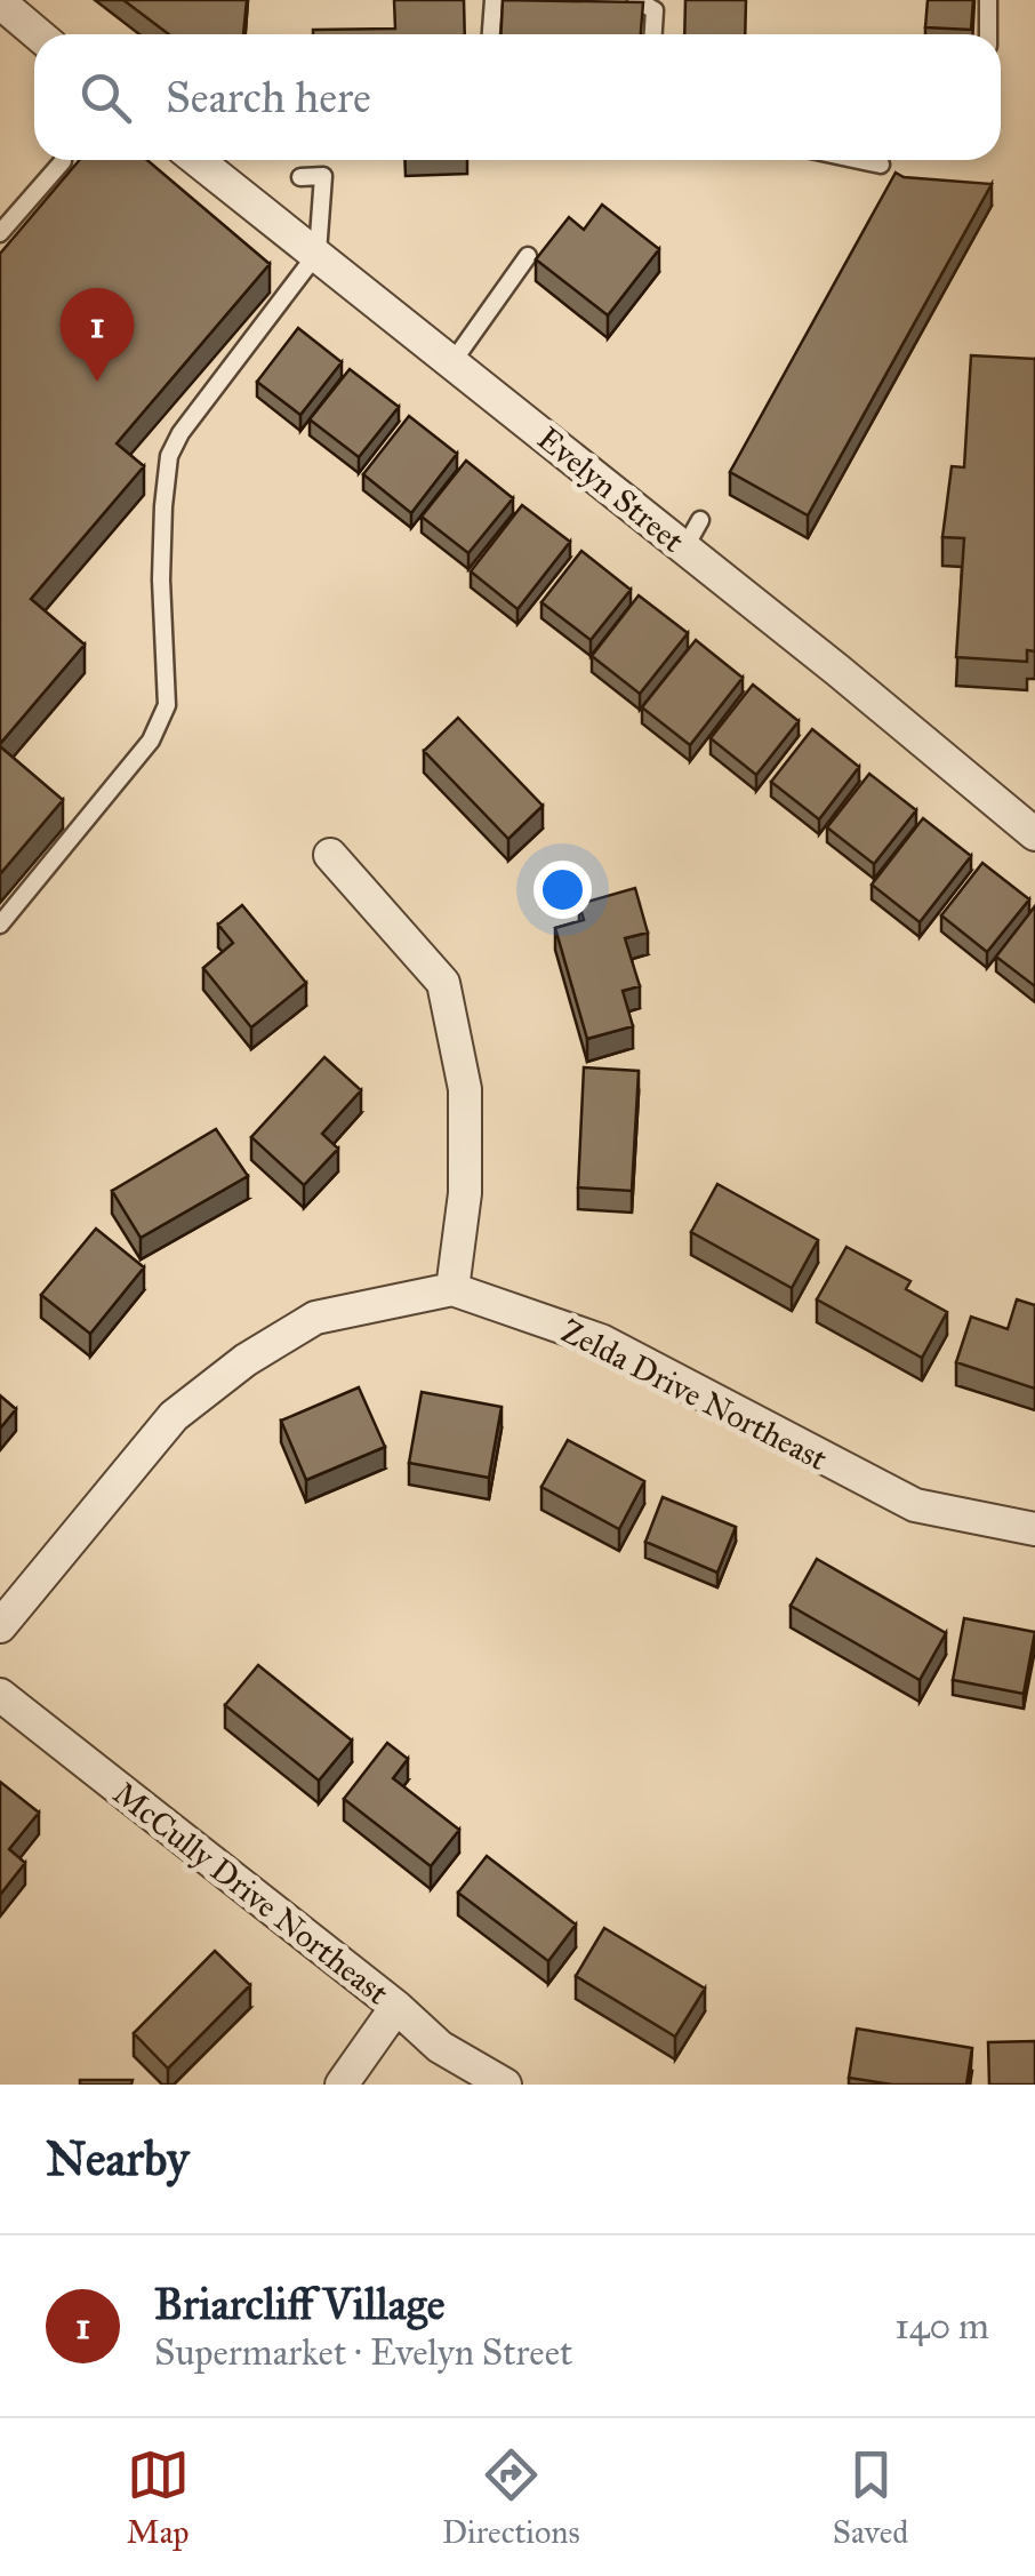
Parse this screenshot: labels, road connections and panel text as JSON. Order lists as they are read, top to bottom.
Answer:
{
  "streets": {
    "street": ["Evelyn Street", "Zelda Drive Northeast", "McCully Drive Northeast"]
  },
  "page": {
    "search": "Search here",
    "pins": "1",
    "heading": "Nearby",
    "list": [
      {
        "mark": "1",
        "name": "Briarcliff Village",
        "note": "Supermarket · Evelyn Street",
        "value": "140 m"
      }
    ],
    "nav": ["Map", "Directions", "Saved"]
  }
}
